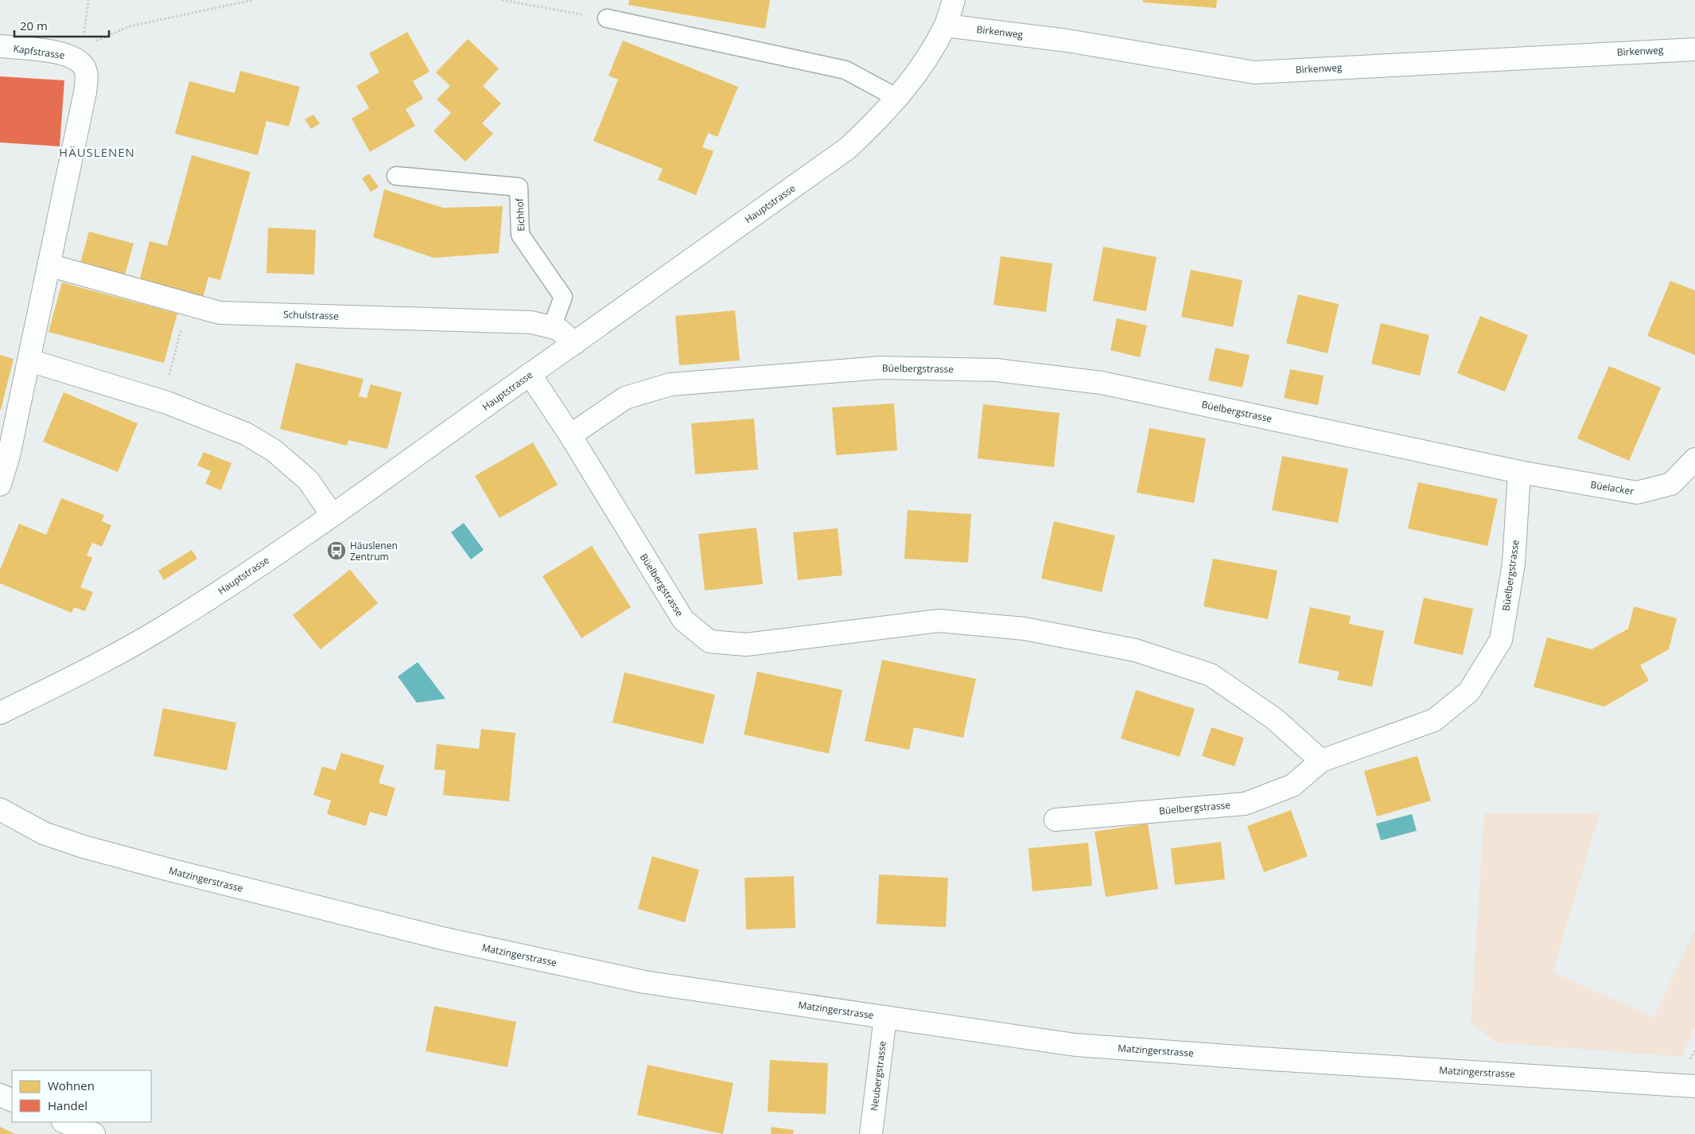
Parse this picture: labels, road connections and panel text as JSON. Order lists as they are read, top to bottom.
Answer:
{
  "streets": {
    "street": [
      "Birkenweg",
      "Kapfstrasse",
      "Hauptstrasse",
      "Schulstrasse",
      "Büelbergstrasse",
      "Büelacker",
      "Matzingerstrasse",
      "Neubergstrasse"
    ],
    "lane": ["Eichhof"]
  },
  "crossings": [
    ["Birkenweg", "Hauptstrasse"],
    ["Hauptstrasse", "Schulstrasse"],
    ["Hauptstrasse", "Büelbergstrasse"],
    ["Eichhof", "Schulstrasse"],
    ["Büelbergstrasse", "Büelacker"],
    ["Matzingerstrasse", "Neubergstrasse"]
  ],
  "districts": ["HÄUSLENEN"],
  "places": {
    "bus stop": ["Häuslenen Zentrum"]
  },
  "legend": ["Wohnen", "Handel"],
  "scale_bar": "20 m"
}
